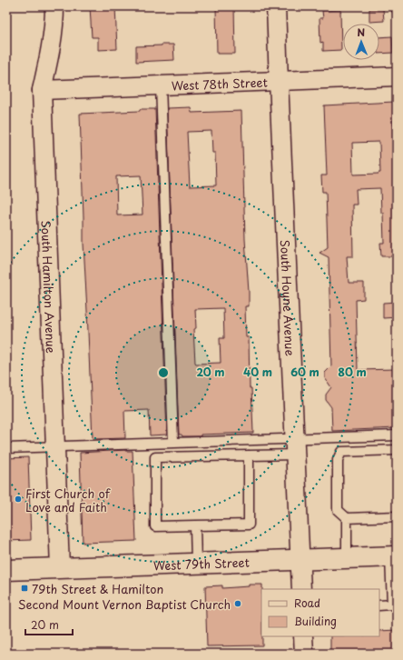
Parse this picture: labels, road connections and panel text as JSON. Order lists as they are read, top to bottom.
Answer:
{
  "streets": {
    "main road": ["West 79th Street"],
    "street": ["West 78th Street", "South Hamilton Avenue", "South Hoyne Avenue"]
  },
  "crossings": [
    ["West 78th Street", "South Hamilton Avenue"],
    ["West 78th Street", "South Hoyne Avenue"],
    ["South Hamilton Avenue", "West 79th Street"],
    ["South Hoyne Avenue", "West 79th Street"]
  ],
  "places": {
    "other": ["First Church of Love and Faith", "Second Mount Vernon Baptist Church"],
    "transit": ["79th Street & Hamilton"]
  },
  "legend": ["Road", "Building"],
  "scale_bar": "20 m",
  "north": "top",
  "rings": [
    "20 m",
    "40 m",
    "60 m",
    "80 m"
  ]
}
